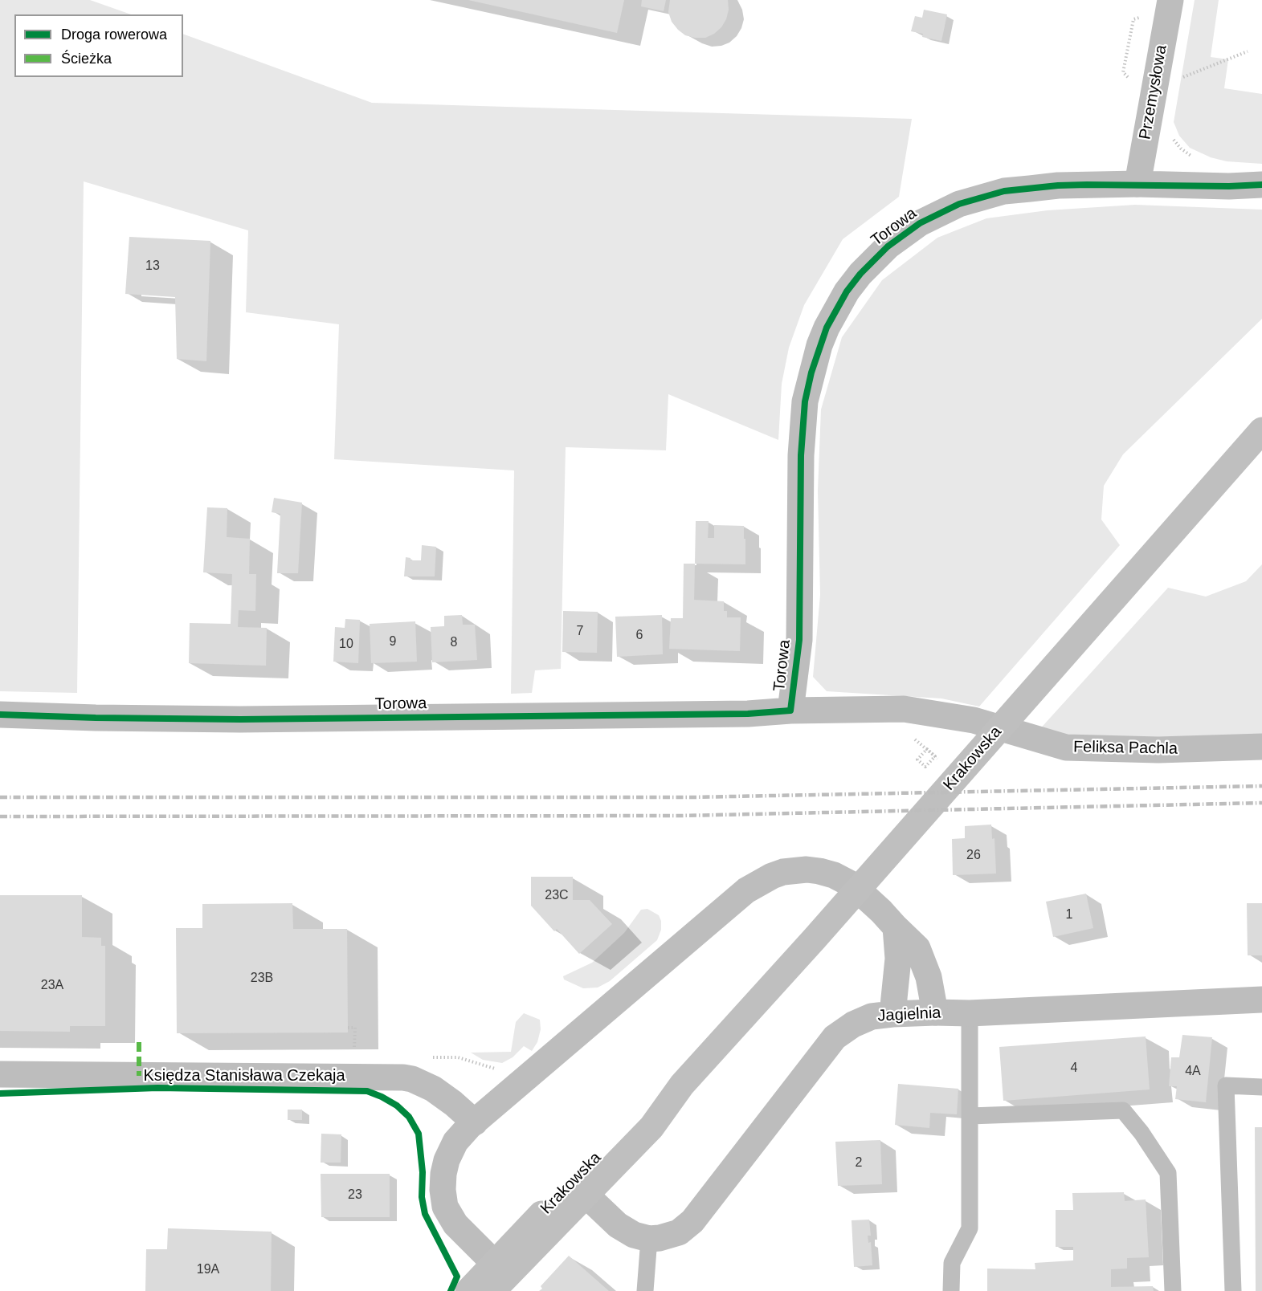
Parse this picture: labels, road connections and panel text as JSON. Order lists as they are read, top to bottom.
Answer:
{
  "streets": {
    "main road": ["Krakowska"],
    "street": [
      "Przemysłowa",
      "Torowa",
      "Feliksa Pachla",
      "Jagielnia",
      "Księdza Stanisława Czekaja"
    ]
  },
  "crossings": [
    ["Przemysłowa", "Torowa"],
    ["Torowa", "Feliksa Pachla"],
    ["Krakowska", "Jagielnia"]
  ],
  "house_numbers": [
    "13",
    "7",
    "6",
    "9",
    "8",
    "10",
    "26",
    "23C",
    "1",
    "23B",
    "23A",
    "4",
    "4A",
    "2",
    "23",
    "19A"
  ],
  "legend": ["Droga rowerowa", "Ścieżka"]
}
